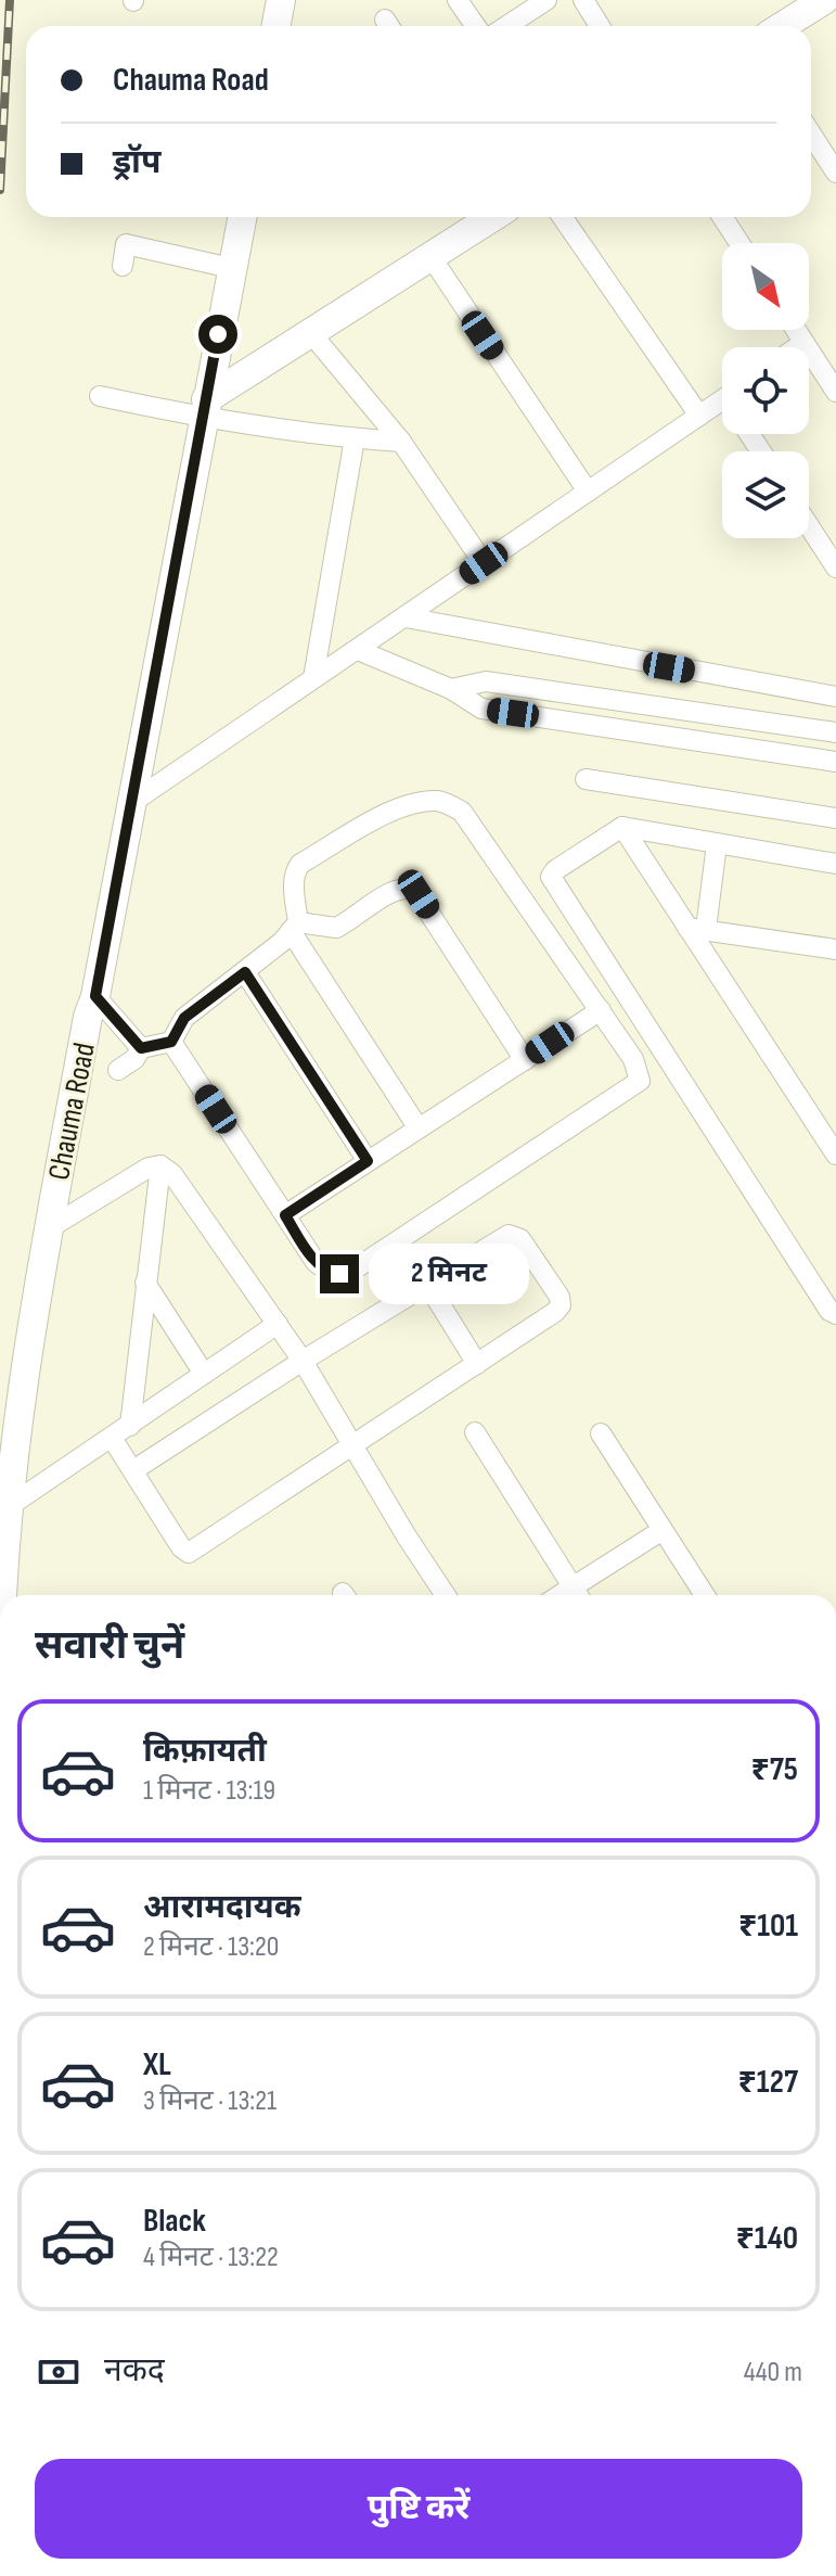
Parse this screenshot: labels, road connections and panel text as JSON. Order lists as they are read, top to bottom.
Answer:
{
  "streets": {
    "street": ["Chauma Road"]
  },
  "north": "bottom right",
  "page": {
    "banner": ["Chauma Road", "ड्रॉप"],
    "bubble": "2 मिनट",
    "heading": "सवारी चुनें",
    "list": [
      {
        "name": "किफ़ायती",
        "note": "1 मिनट · 13:19",
        "value": "₹75"
      },
      {
        "name": "आरामदायक",
        "note": "2 मिनट · 13:20",
        "value": "₹101"
      },
      {
        "name": "XL",
        "note": "3 मिनट · 13:21",
        "value": "₹127"
      },
      {
        "name": "Black",
        "note": "4 मिनट · 13:22",
        "value": "₹140"
      }
    ],
    "pay": ["नकद", "440 m"],
    "buttons": "पुष्टि करें"
  }
}
